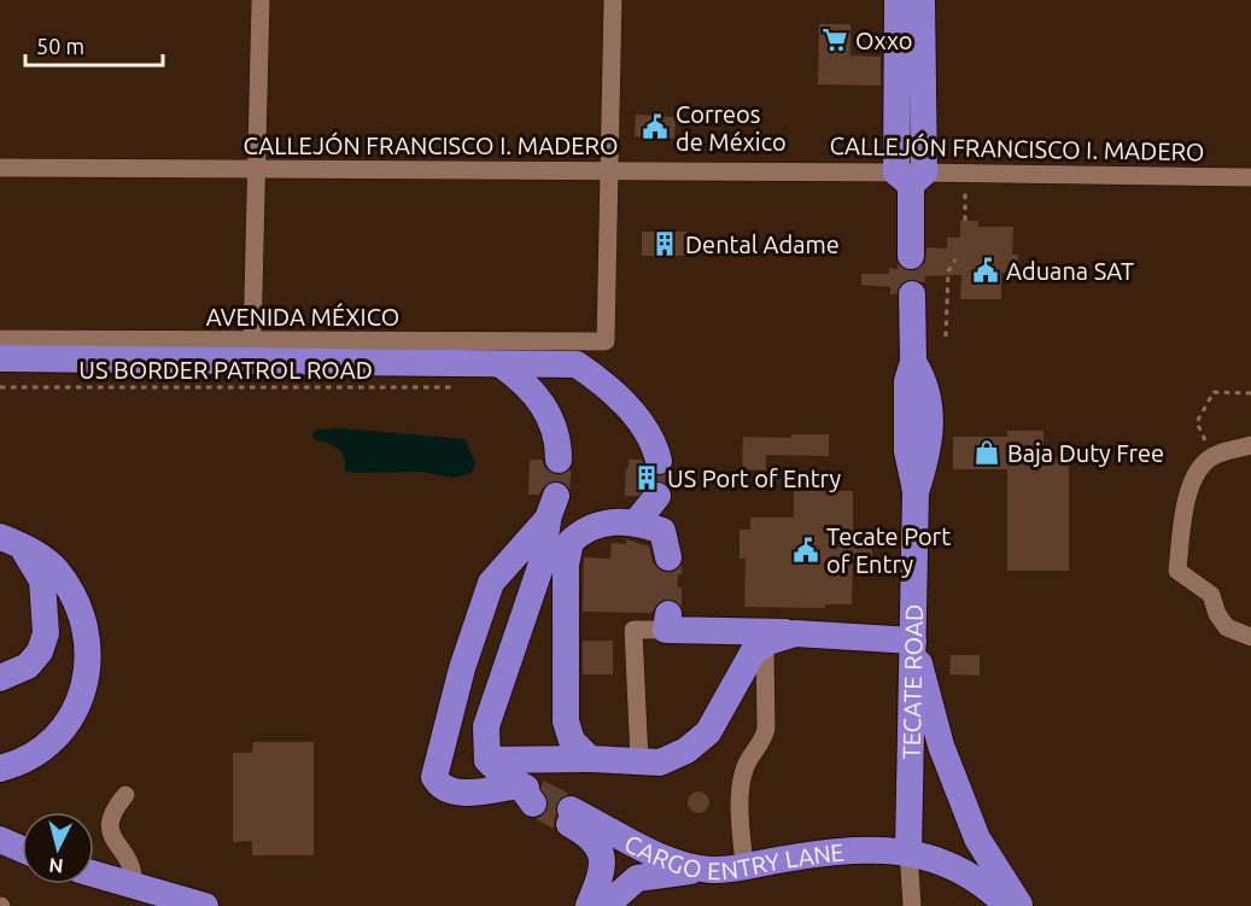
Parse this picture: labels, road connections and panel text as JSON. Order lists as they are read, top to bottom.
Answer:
{
  "streets": {
    "highway": ["TECATE ROAD", "CARGO ENTRY LANE"],
    "street": ["CALLEJÓN FRANCISCO I. MADERO", "AVENIDA MÉXICO"],
    "path": ["US BORDER PATROL ROAD"]
  },
  "crossings": [
    ["CALLEJÓN FRANCISCO I. MADERO", "AVENIDA MÉXICO"],
    ["TECATE ROAD", "CARGO ENTRY LANE"]
  ],
  "places": {
    "supermarket": ["Oxxo"],
    "public building": ["Correos de México", "Aduana SAT", "Tecate Port of Entry"],
    "building": ["Dental Adame", "US Port of Entry"],
    "shop": ["Baja Duty Free"]
  },
  "scale_bar": "50 m",
  "north": "bottom"
}
